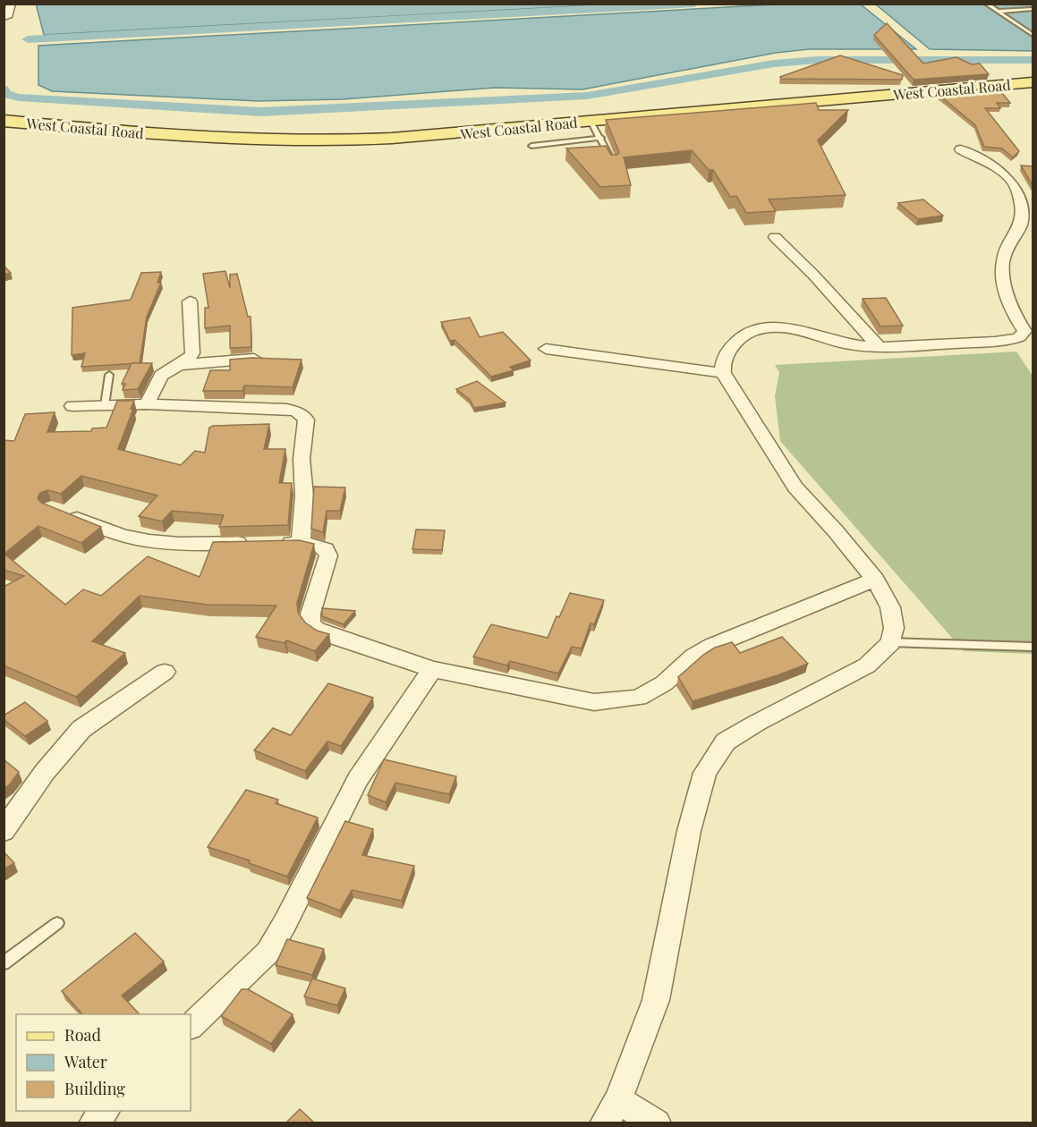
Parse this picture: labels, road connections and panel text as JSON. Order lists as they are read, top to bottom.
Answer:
{
  "streets": {
    "main road": ["West Coastal Road"]
  },
  "legend": ["Road", "Water", "Building"]
}
